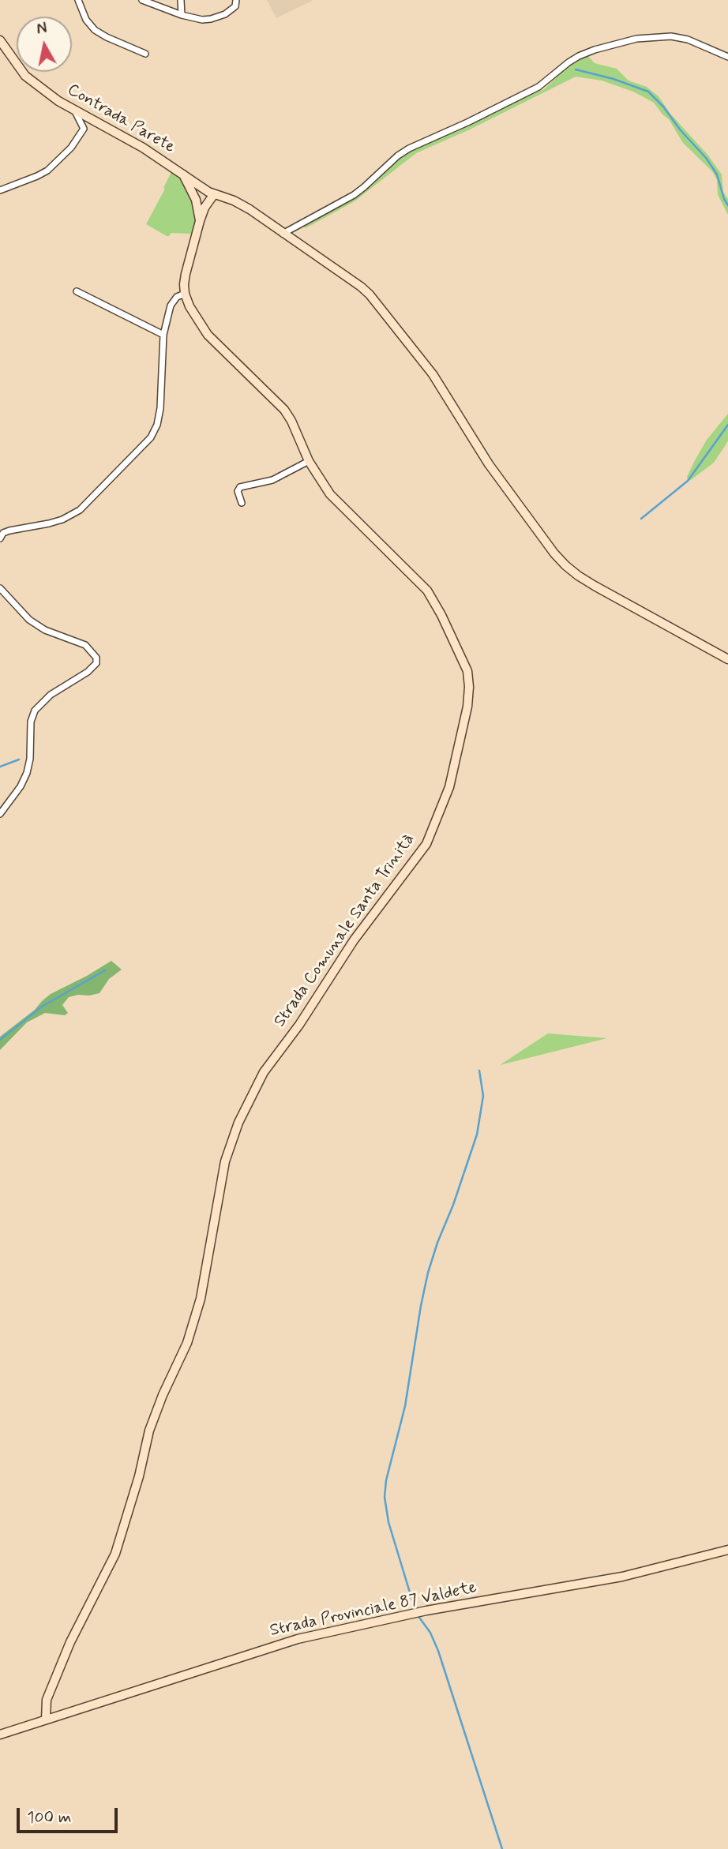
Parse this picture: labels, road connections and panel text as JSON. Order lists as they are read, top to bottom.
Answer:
{
  "streets": {
    "street": ["Contrada Parete", "Strada Comunale Santa Trinità", "Strada Provinciale 87 Valdete"]
  },
  "crossings": [
    ["Contrada Parete", "Strada Comunale Santa Trinità"],
    ["Strada Comunale Santa Trinità", "Strada Provinciale 87 Valdete"]
  ],
  "scale_bar": "100 m",
  "north": "top"
}
